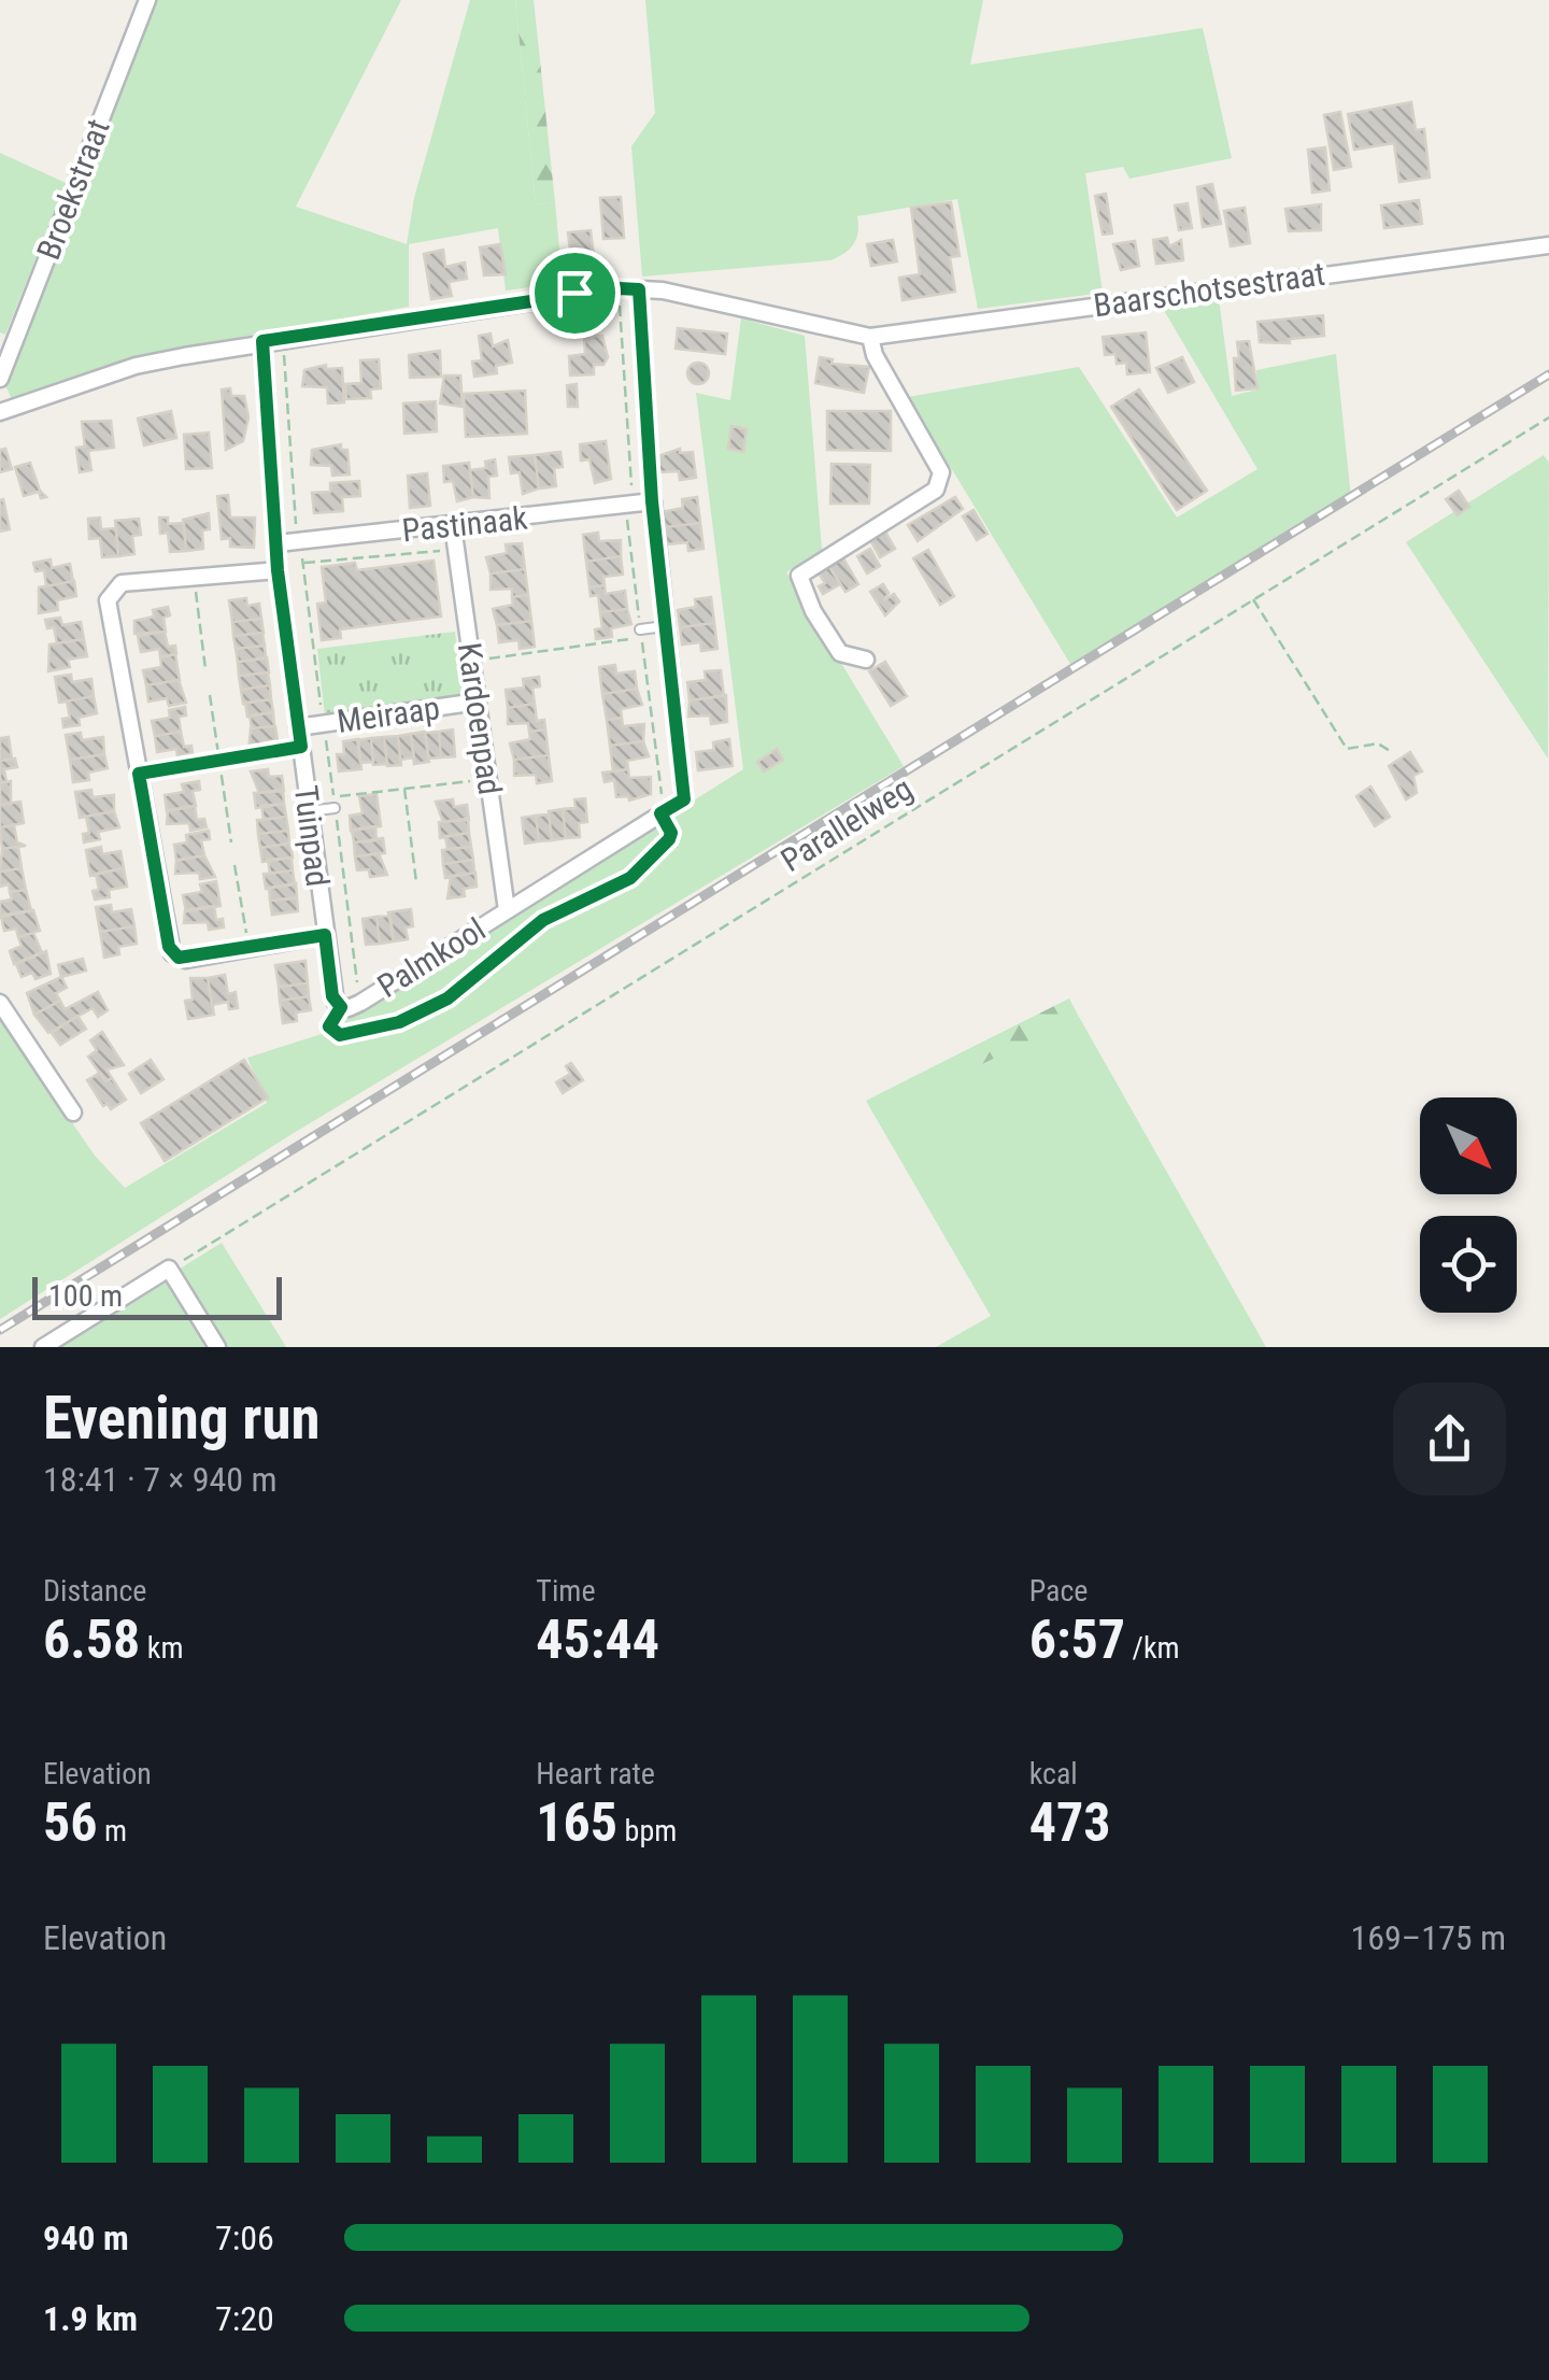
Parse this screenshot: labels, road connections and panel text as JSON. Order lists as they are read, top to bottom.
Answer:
{
  "streets": {
    "street": [
      "Broekstraat",
      "Baarschotsestraat",
      "Pastinaak",
      "Meiraap",
      "Kardoenpad",
      "Tuinpad",
      "Palmkool"
    ],
    "path": ["Parallelweg"]
  },
  "crossings": [
    ["Broekstraat", "Baarschotsestraat"],
    ["Baarschotsestraat", "Tuinpad"],
    ["Pastinaak", "Kardoenpad"],
    ["Pastinaak", "Tuinpad"],
    ["Meiraap", "Kardoenpad"],
    ["Meiraap", "Tuinpad"],
    ["Kardoenpad", "Palmkool"],
    ["Tuinpad", "Palmkool"]
  ],
  "scale_bar": "100 m",
  "north": "bottom right",
  "page": {
    "scale": "100 m",
    "heading": ["Evening run", "18:41 · 7 × 940 m"],
    "stats": [
      ["Distance", "6.58 km"],
      ["Time", "45:44"],
      ["Pace", "6:57 /km"],
      ["Elevation", "56 m"],
      ["Heart rate", "165 bpm"],
      ["kcal", "473"]
    ],
    "chart": ["Elevation", "169–175 m"],
    "list": [
      {
        "name": "940 m",
        "note": "7:06"
      },
      {
        "name": "1.9 km",
        "note": "7:20"
      }
    ]
  }
}
